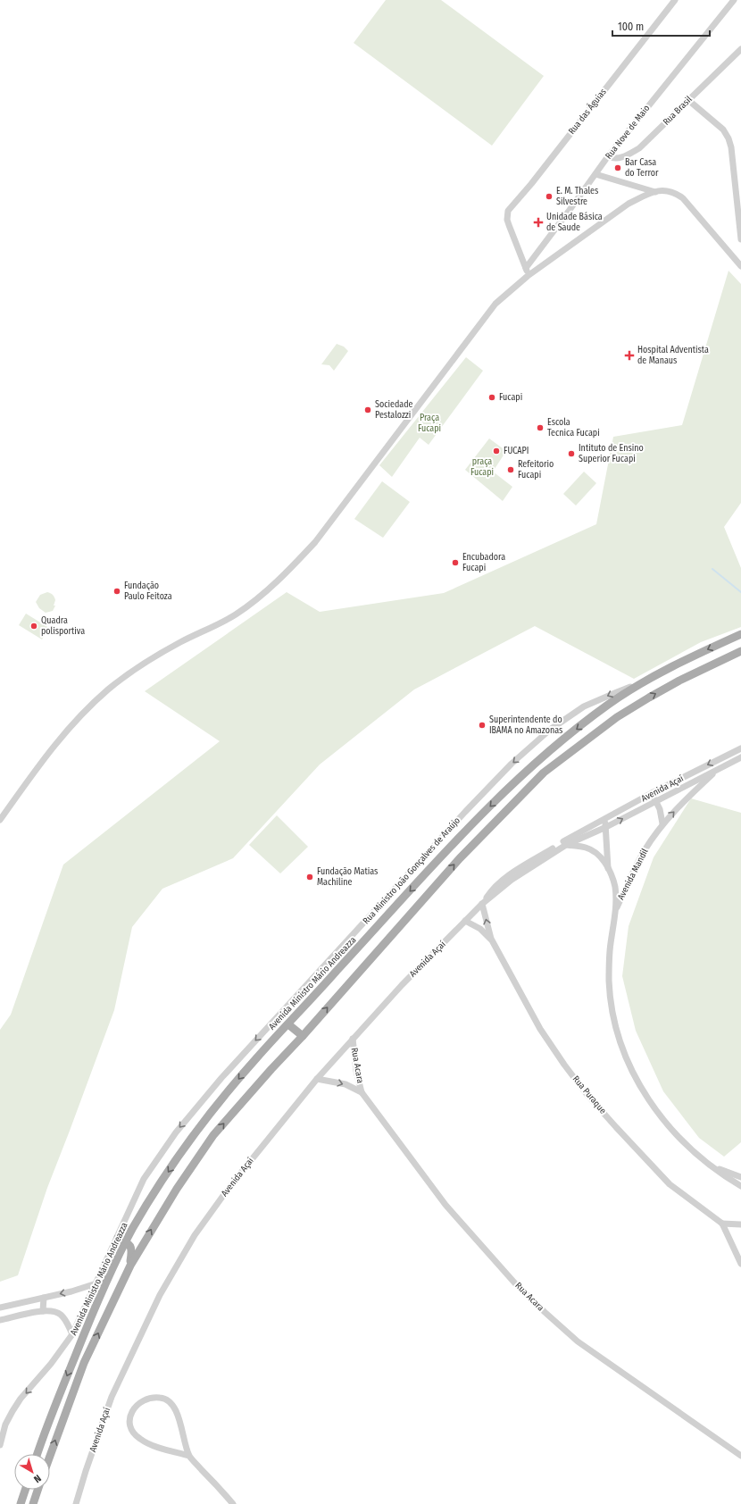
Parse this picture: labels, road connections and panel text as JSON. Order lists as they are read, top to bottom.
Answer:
{
  "streets": {
    "main road": ["Avenida Ministro Mário Andreazza"],
    "street": [
      "Rua Brasil",
      "Rua das Águias",
      "Rua Nove de Maio",
      "Avenida Açaí",
      "Rua Ministro João Gonçalves de Araújo",
      "Avenida Mandil",
      "Rua Acara",
      "Rua Puraque"
    ]
  },
  "crossings": [
    ["Rua Brasil", "Rua Nove de Maio"],
    ["Rua das Águias", "Rua Nove de Maio"],
    ["Avenida Açaí", "Avenida Mandil"],
    ["Avenida Açaí", "Rua Acara"],
    ["Avenida Açaí", "Rua Puraque"],
    ["Rua Ministro João Gonçalves de Araújo", "Avenida Ministro Mário Andreazza"]
  ],
  "one_way": ["Rua Ministro João Gonçalves de Araújo"],
  "parks": ["Praça Fucapi", "praça Fucapi"],
  "places": {
    "other": [
      "Bar Casa do Terror",
      "E. M. Thales Silvestre",
      "Fucapi",
      "Sociedade Pestalozzi",
      "Escola Tecnica Fucapi",
      "FUCAPI",
      "Intituto de Ensino Superior Fucapi",
      "Refeitorio Fucapi",
      "Encubadora Fucapi",
      "Fundação Paulo Feitoza",
      "Quadra polisportiva",
      "Superintendente do IBAMA no Amazonas",
      "Fundação Matias Machiline"
    ],
    "health": ["Unidade Básica de Saude", "Hospital Adventista de Manaus"]
  },
  "scale_bar": "100 m",
  "north": "bottom right"
}
